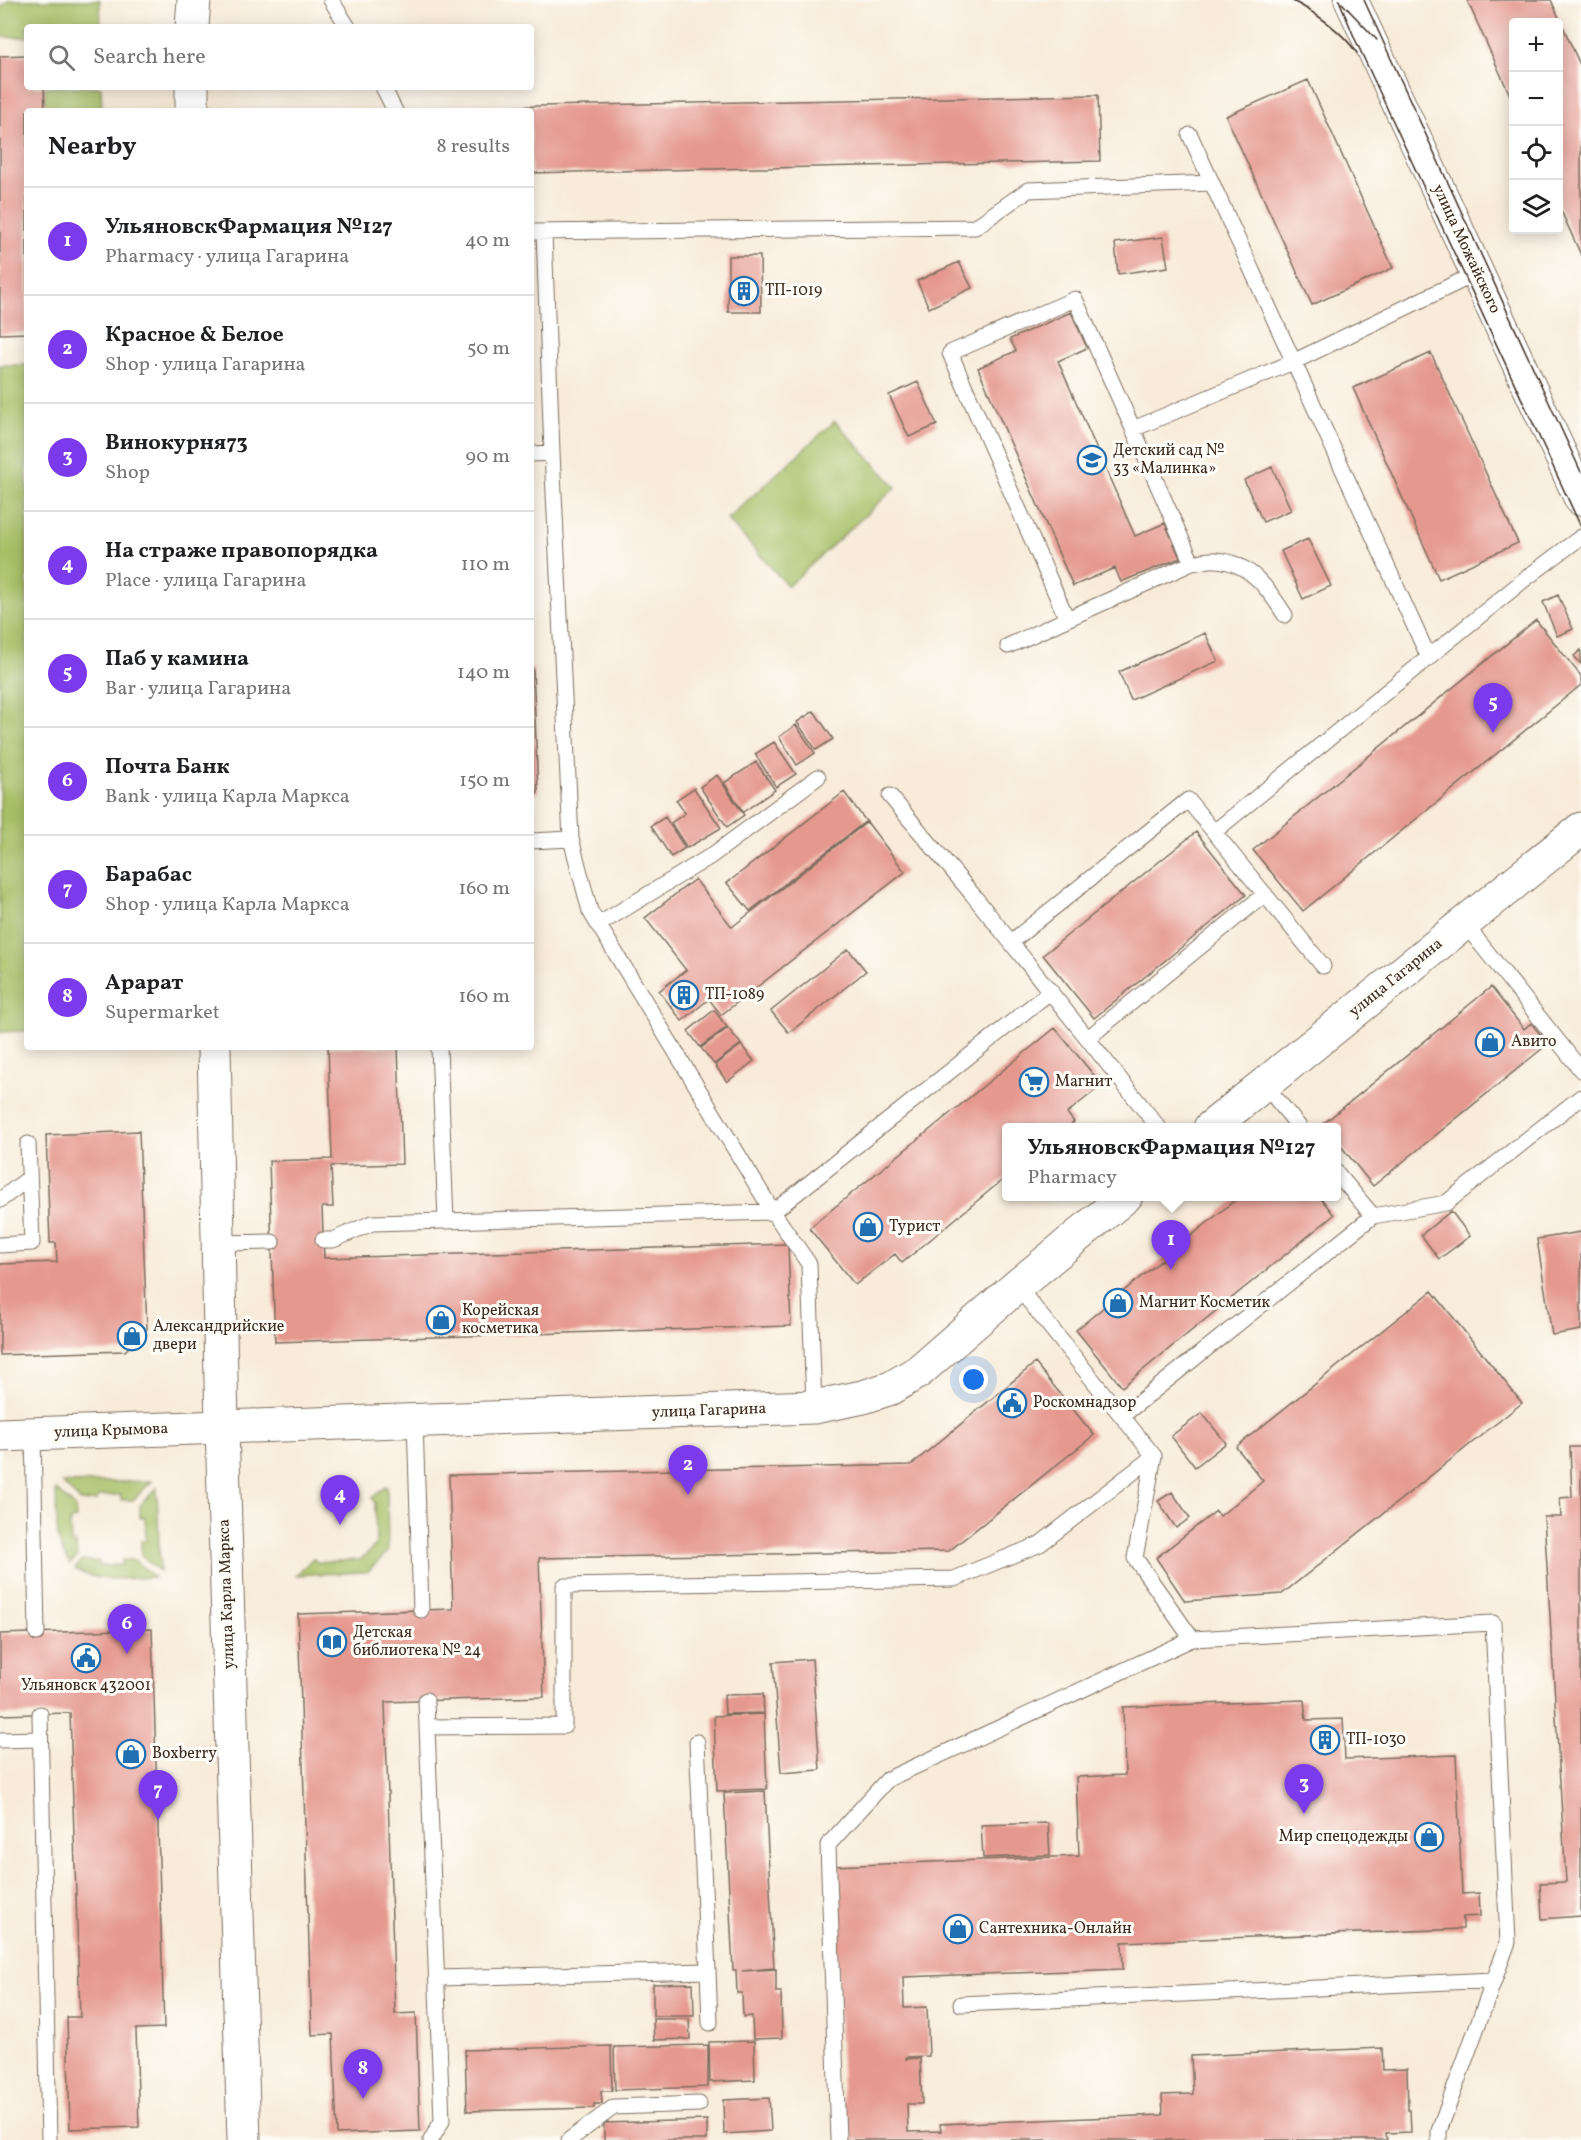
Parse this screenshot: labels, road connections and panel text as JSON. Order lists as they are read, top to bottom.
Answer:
{
  "streets": {
    "main road": [
      "улица Можайского",
      "улица Гагарина",
      "улица Крымова",
      "улица Карла Маркса"
    ]
  },
  "crossings": [
    ["улица Гагарина", "улица Крымова"],
    ["улица Гагарина", "улица Карла Маркса"],
    ["улица Крымова", "улица Карла Маркса"]
  ],
  "places": {
    "building": ["ТП-1019", "ТП-1089", "ТП-1030"],
    "school or university": ["Детский сад № 33 «Малинка»"],
    "shop": [
      "Авито",
      "Турист",
      "Магнит Косметик",
      "Корейская косметика",
      "Александрийские двери",
      "Boxberry",
      "Мир спецодежды",
      "Сантехника-Онлайн"
    ],
    "supermarket": ["Магнит"],
    "public building": ["Роскомнадзор", "Ульяновск 432001"],
    "library": ["Детская библиотека № 24"]
  },
  "page": {
    "map_buttons": ["+", "−"],
    "search": "Search here",
    "heading": ["Nearby", "8 results"],
    "list": [
      {
        "mark": "1",
        "name": "УльяновскФармация №127",
        "note": "Pharmacy · улица Гагарина",
        "value": "40 m"
      },
      {
        "mark": "2",
        "name": "Красное & Белое",
        "note": "Shop · улица Гагарина",
        "value": "50 m"
      },
      {
        "mark": "3",
        "name": "Винокурня73",
        "note": "Shop",
        "value": "90 m"
      },
      {
        "mark": "4",
        "name": "На страже правопорядка",
        "note": "Place · улица Гагарина",
        "value": "110 m"
      },
      {
        "mark": "5",
        "name": "Паб у камина",
        "note": "Bar · улица Гагарина",
        "value": "140 m"
      },
      {
        "mark": "6",
        "name": "Почта Банк",
        "note": "Bank · улица Карла Маркса",
        "value": "150 m"
      },
      {
        "mark": "7",
        "name": "Барабас",
        "note": "Shop · улица Карла Маркса",
        "value": "160 m"
      },
      {
        "mark": "8",
        "name": "Арарат",
        "note": "Supermarket",
        "value": "160 m"
      }
    ],
    "pins": [
      "5",
      "1",
      "2",
      "4",
      "6",
      "3",
      "7",
      "8"
    ],
    "popup": ["УльяновскФармация №127", "Pharmacy"]
  }
}
